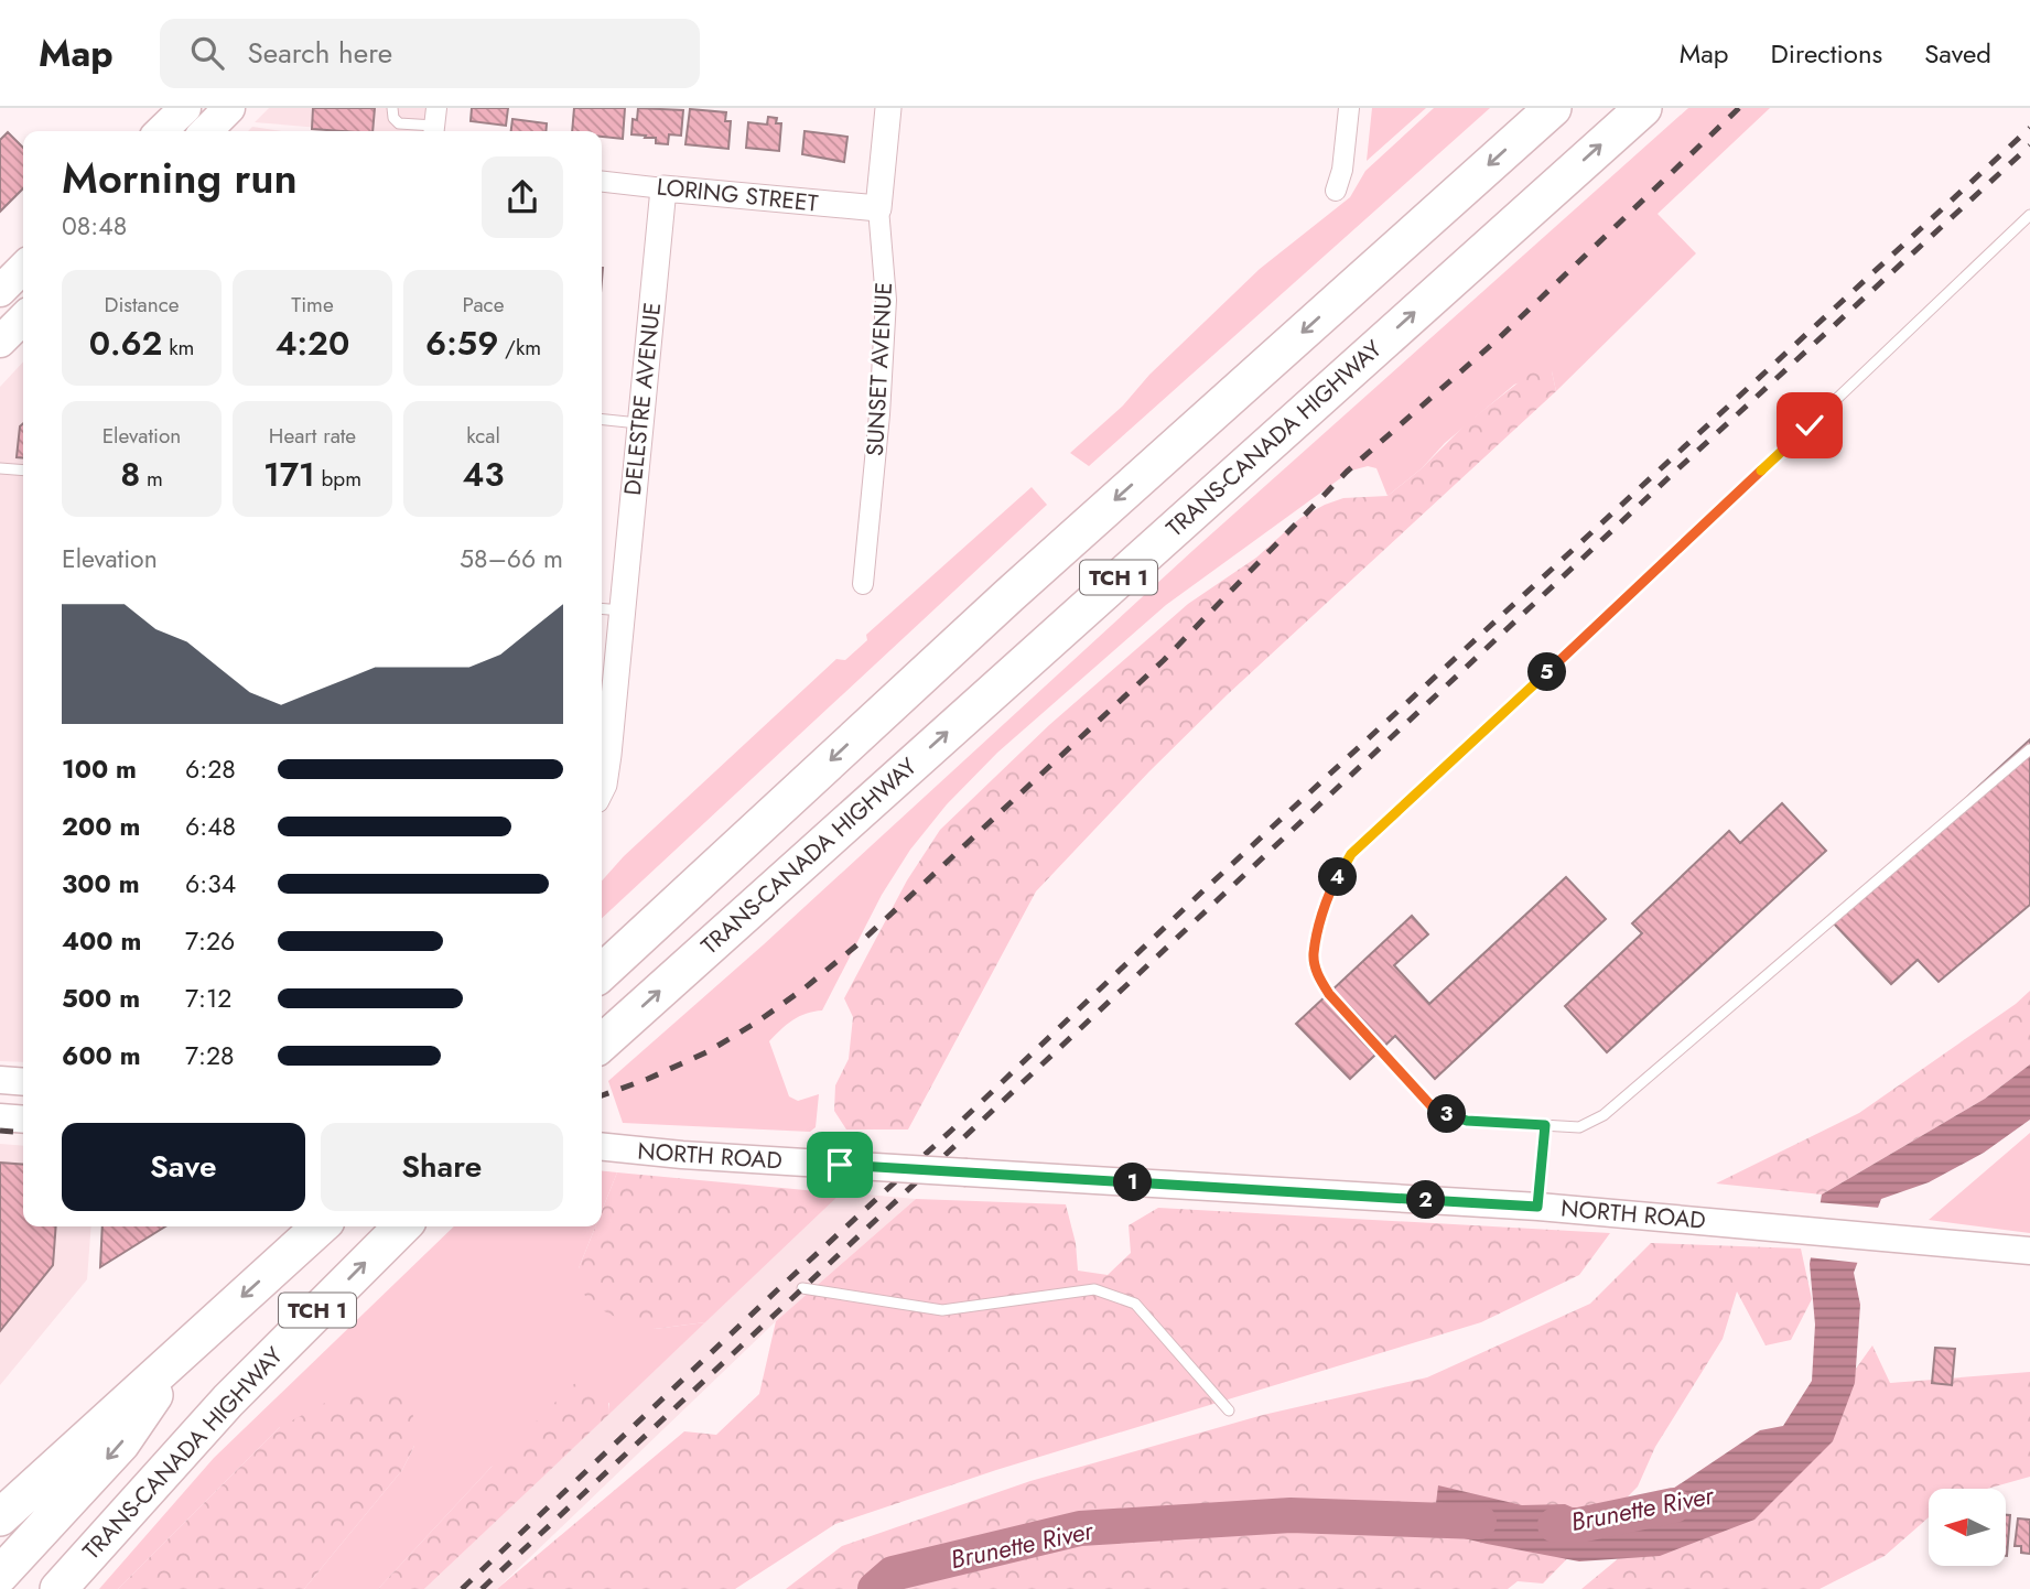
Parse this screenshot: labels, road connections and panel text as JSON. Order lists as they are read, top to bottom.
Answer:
{
  "streets": {
    "highway": ["TRANS-CANADA HIGHWAY", "TCH 1"],
    "main road": ["NORTH ROAD"],
    "street": ["LORING STREET", "SUNSET AVENUE", "DELESTRE AVENUE"]
  },
  "crossings": [
    ["LORING STREET", "SUNSET AVENUE"],
    ["LORING STREET", "DELESTRE AVENUE"]
  ],
  "water": ["Brunette River"],
  "north": "left",
  "page": {
    "header": "Map",
    "search": "Search here",
    "nav": ["Map", "Directions", "Saved"],
    "heading": ["Morning run", "08:48"],
    "stats": [
      ["Distance", "0.62 km"],
      ["Time", "4:20"],
      ["Pace", "6:59 /km"],
      ["Elevation", "8 m"],
      ["Heart rate", "171 bpm"],
      ["kcal", "43"]
    ],
    "chart": ["Elevation", "58–66 m"],
    "pins": [
      "5",
      "4",
      "3",
      "1",
      "2"
    ],
    "list": [
      {
        "name": "100 m",
        "note": "6:28"
      },
      {
        "name": "200 m",
        "note": "6:48"
      },
      {
        "name": "300 m",
        "note": "6:34"
      },
      {
        "name": "400 m",
        "note": "7:26"
      },
      {
        "name": "500 m",
        "note": "7:12"
      },
      {
        "name": "600 m",
        "note": "7:28"
      }
    ],
    "buttons": ["Save", "Share"]
  }
}
